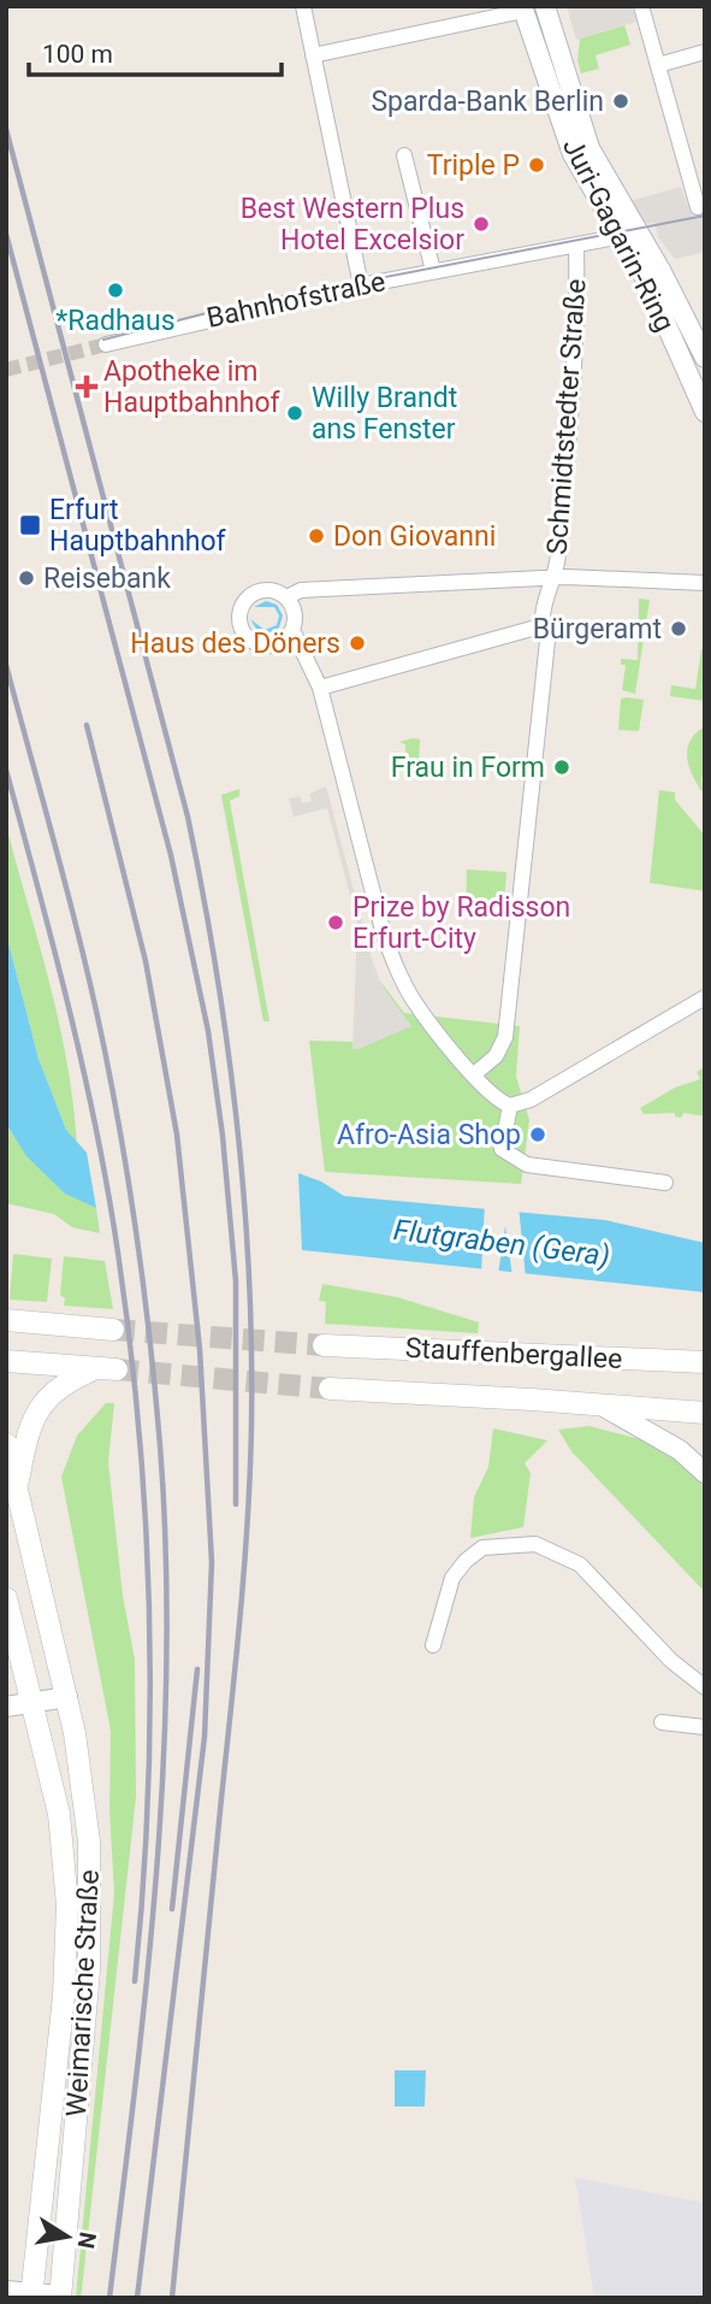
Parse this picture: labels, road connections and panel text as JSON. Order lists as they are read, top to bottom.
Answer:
{
  "streets": {
    "main road": ["Stauffenbergallee", "Weimarische Straße"],
    "street": ["Juri-Gagarin-Ring", "Bahnhofstraße", "Schmidtstedter Straße"]
  },
  "crossings": [
    ["Juri-Gagarin-Ring", "Bahnhofstraße"],
    ["Bahnhofstraße", "Schmidtstedter Straße"]
  ],
  "water": ["Flutgraben (Gera)"],
  "places": {
    "other": [
      "Sparda-Bank Berlin",
      "Triple P",
      "Best Western Plus Hotel Excelsior",
      "*Radhaus",
      "Willy Brandt ans Fenster",
      "Don Giovanni",
      "Reisebank",
      "Bürgeramt",
      "Haus des Döners",
      "Frau in Form",
      "Prize by Radisson Erfurt-City",
      "Afro-Asia Shop"
    ],
    "health": ["Apotheke im Hauptbahnhof"],
    "transit": ["Erfurt Hauptbahnhof"]
  },
  "scale_bar": "100 m",
  "north": "right"
}
